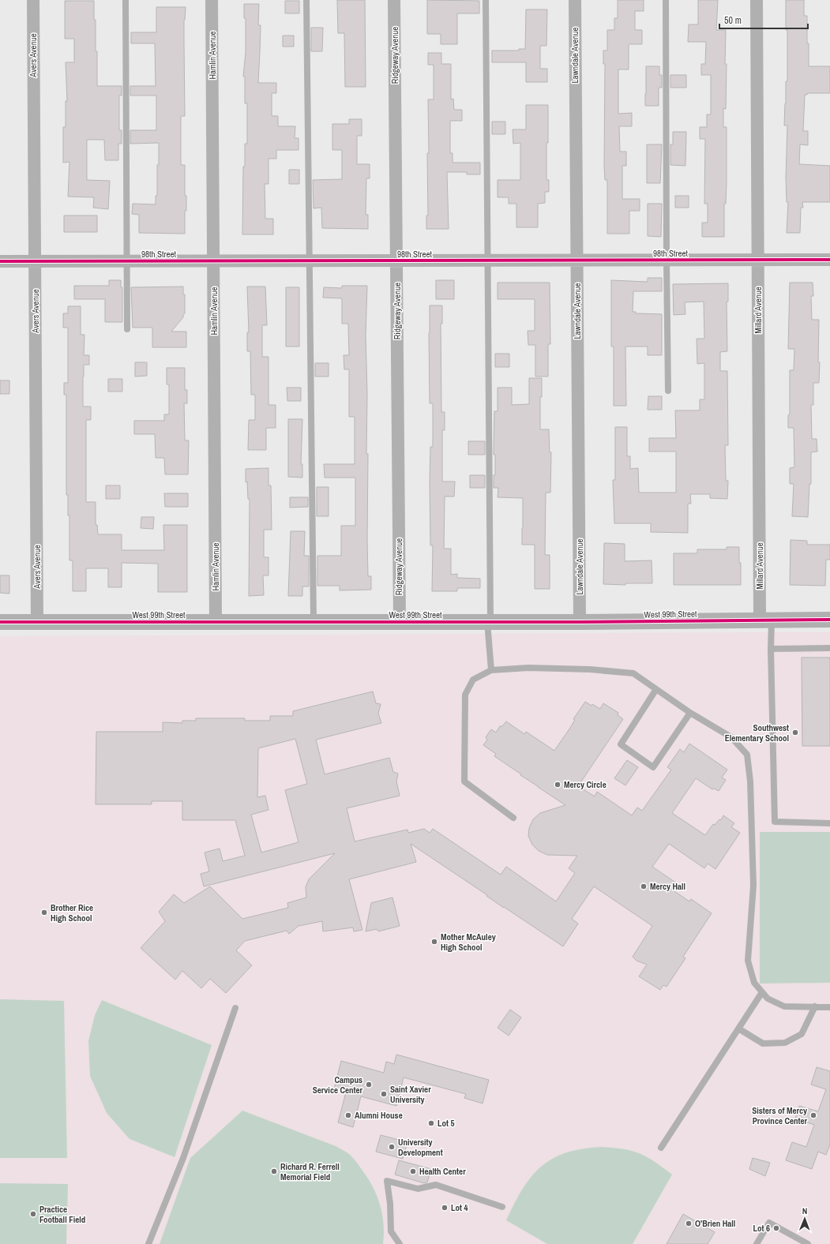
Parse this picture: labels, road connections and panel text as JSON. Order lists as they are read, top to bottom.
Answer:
{
  "streets": {
    "street": [
      "Avers Avenue",
      "Hamlin Avenue",
      "Ridgeway Avenue",
      "Lawndale Avenue",
      "98th Street",
      "Millard Avenue",
      "West 99th Street"
    ]
  },
  "crossings": [
    ["Avers Avenue", "98th Street"],
    ["Avers Avenue", "West 99th Street"],
    ["Hamlin Avenue", "98th Street"],
    ["Hamlin Avenue", "West 99th Street"],
    ["Ridgeway Avenue", "98th Street"],
    ["Ridgeway Avenue", "West 99th Street"],
    ["Lawndale Avenue", "98th Street"],
    ["Lawndale Avenue", "West 99th Street"],
    ["98th Street", "Millard Avenue"],
    ["Millard Avenue", "West 99th Street"]
  ],
  "places": [
    "Southwest Elementary School",
    "Mercy Circle",
    "Mercy Hall",
    "Brother Rice High School",
    "Mother McAuley High School",
    "Campus Service Center",
    "Saint Xavier University",
    "Alumni House",
    "Sisters of Mercy Province Center",
    "Lot 5",
    "University Development",
    "Richard R. Ferrell Memorial Field",
    "Health Center",
    "Lot 4",
    "Practice Football Field",
    "O'Brien Hall",
    "Lot 6"
  ],
  "scale_bar": "50 m",
  "north": "top"
}
